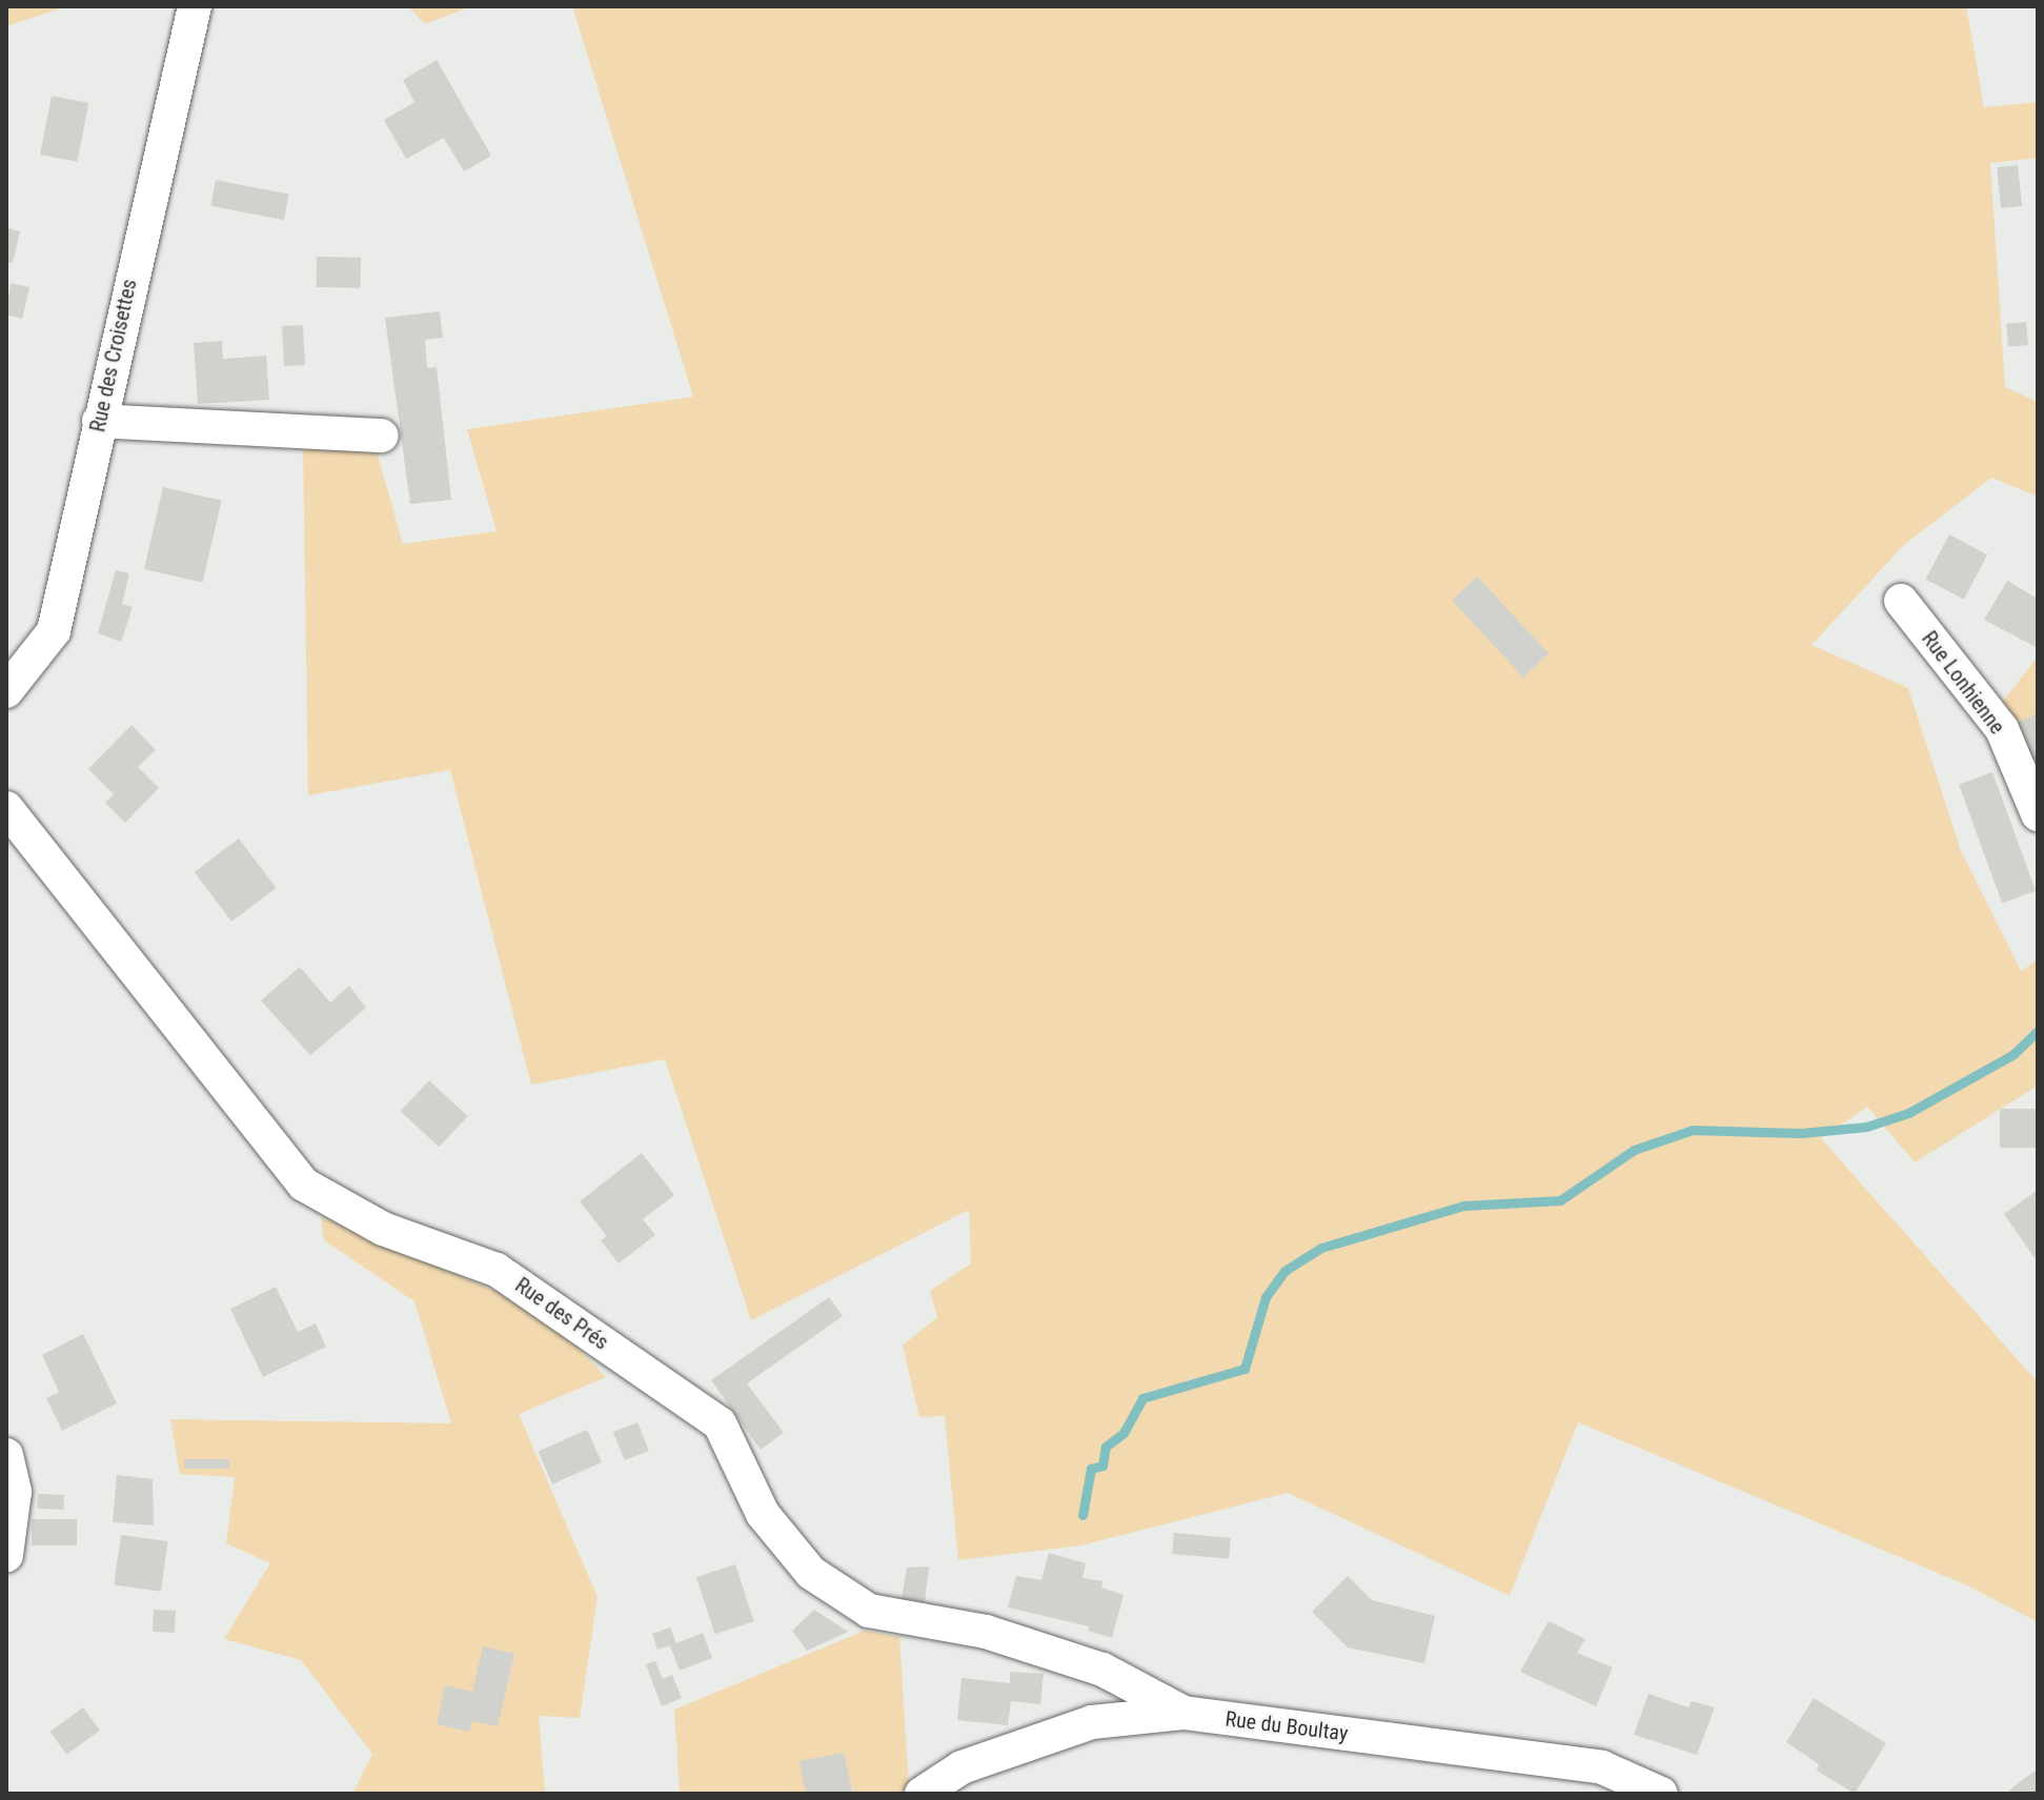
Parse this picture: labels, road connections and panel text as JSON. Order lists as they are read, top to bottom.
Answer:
{
  "streets": {
    "street": [
      "Rue des Croisettes",
      "Rue Lonhienne",
      "Rue des Prés",
      "Rue du Boultay"
    ]
  },
  "crossings": [
    ["Rue des Prés", "Rue du Boultay"]
  ]
}
